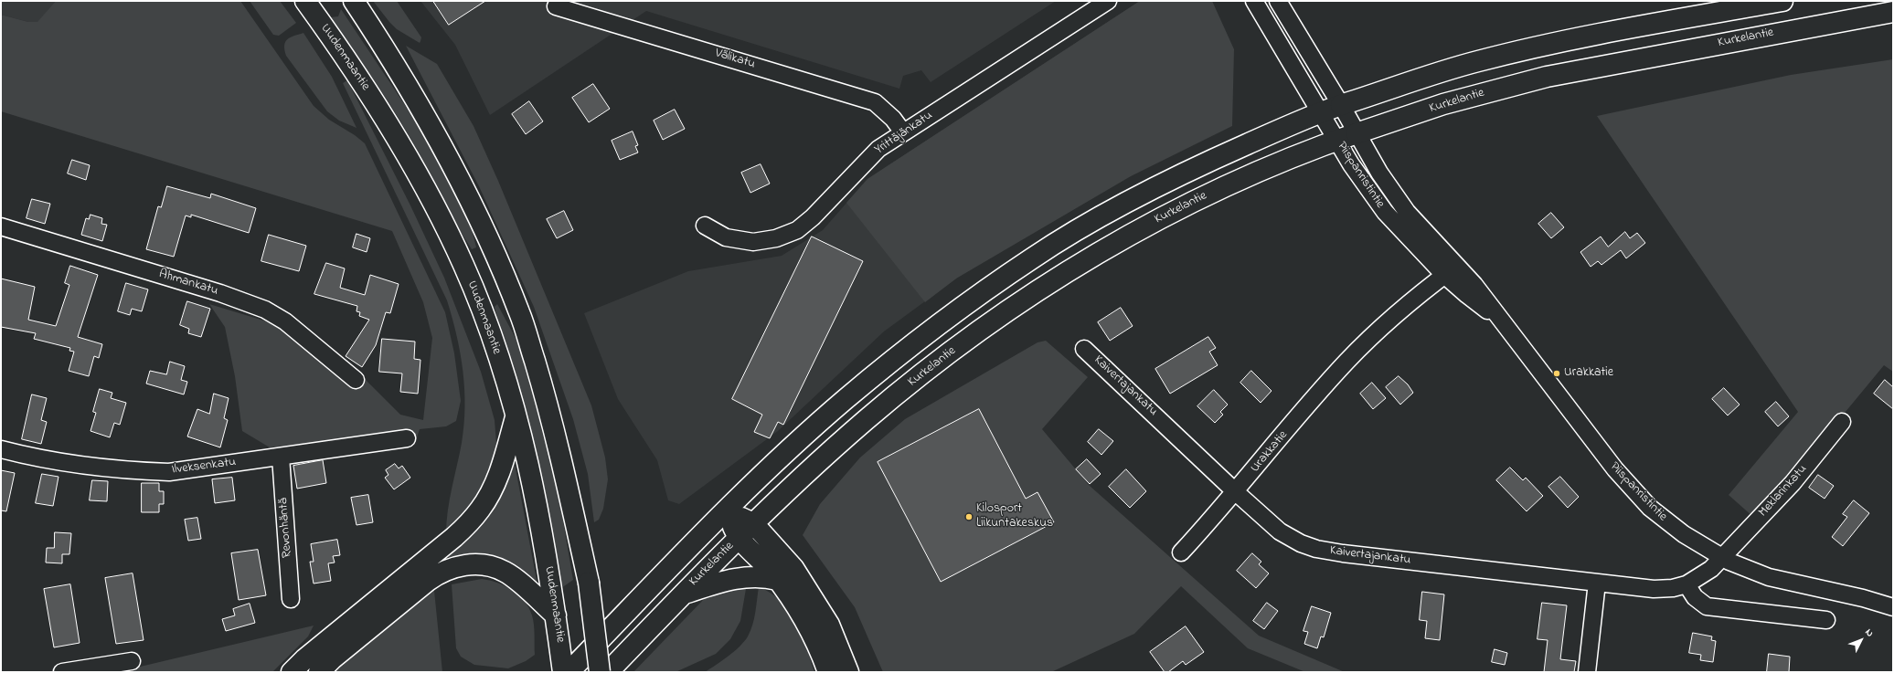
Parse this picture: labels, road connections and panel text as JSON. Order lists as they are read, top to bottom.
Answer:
{
  "streets": {
    "main road": ["Kurkelantie", "Uudenmaantie"],
    "street": [
      "Välikatu",
      "Yrittäjänkatu",
      "Piispanristintie",
      "Ahmankatu",
      "Kaivertajankatu",
      "Urakkatie",
      "Ilveksenkatu",
      "Meklarinkatu",
      "Revonhäntä"
    ]
  },
  "crossings": [
    ["Kurkelantie", "Piispanristintie"],
    ["Välikatu", "Yrittäjänkatu"],
    ["Piispanristintie", "Kaivertajankatu"],
    ["Piispanristintie", "Urakkatie"],
    ["Piispanristintie", "Meklarinkatu"],
    ["Kaivertajankatu", "Urakkatie"],
    ["Kaivertajankatu", "Meklarinkatu"],
    ["Ilveksenkatu", "Revonhäntä"]
  ],
  "places": ["Urakkatie", "Kilosport Liikuntakeskus"],
  "north": "top right"
}
